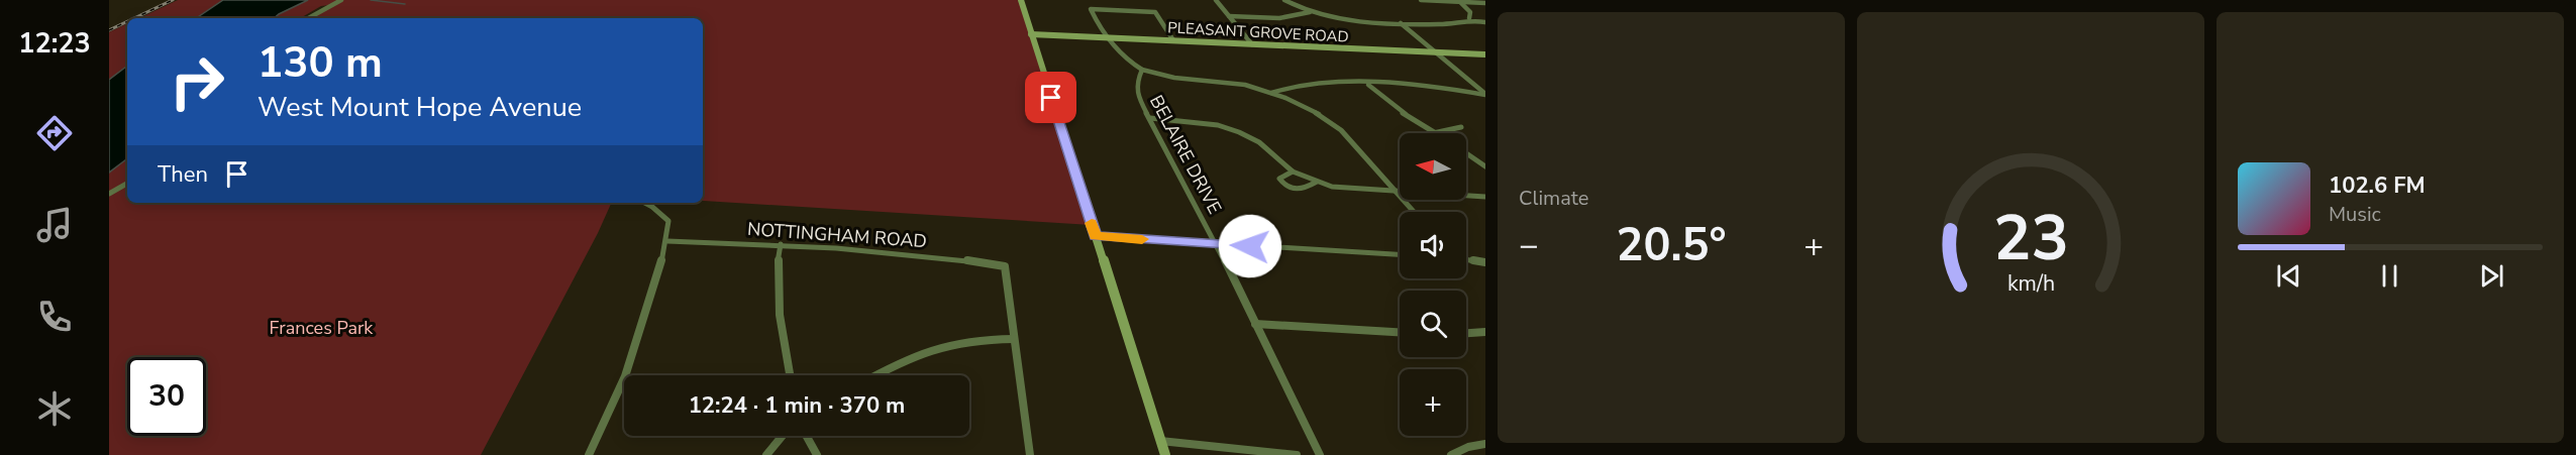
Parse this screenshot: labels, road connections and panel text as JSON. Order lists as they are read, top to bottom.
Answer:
{
  "streets": {
    "street": ["PLEASANT GROVE ROAD", "BELAIRE DRIVE", "NOTTINGHAM ROAD"]
  },
  "parks": ["Frances Park"],
  "north": "left",
  "page": {
    "tabs": "12:23",
    "tile": "Climate",
    "turn": ["130 m", "West Mount Hope Avenue"],
    "map_buttons": "+",
    "then": "Then",
    "song": ["102.6 FM", "Music"],
    "heat": ["−", "20.5°", "+"],
    "limit": "30",
    "trip": "12:24 · 1 min · 370 m",
    "gauge": ["23", "km/h"]
  }
}
